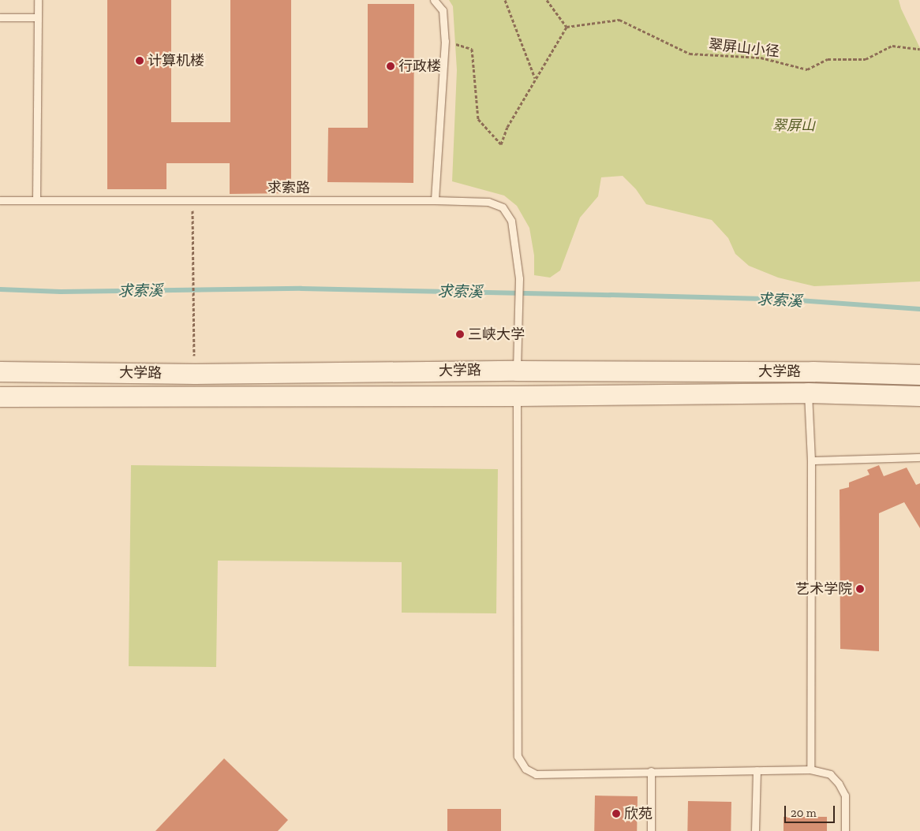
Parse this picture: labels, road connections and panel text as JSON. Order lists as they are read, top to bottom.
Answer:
{
  "streets": {
    "main road": ["大学路"],
    "lane": ["求索路"],
    "path": ["翠屏山小径"]
  },
  "crossings": [
    ["求索路", "大学路"]
  ],
  "water": ["求索溪"],
  "parks": ["翠屏山"],
  "places": [
    "计算机楼",
    "行政楼",
    "三峡大学",
    "艺术学院",
    "欣苑"
  ],
  "scale_bar": "20 m"
}
